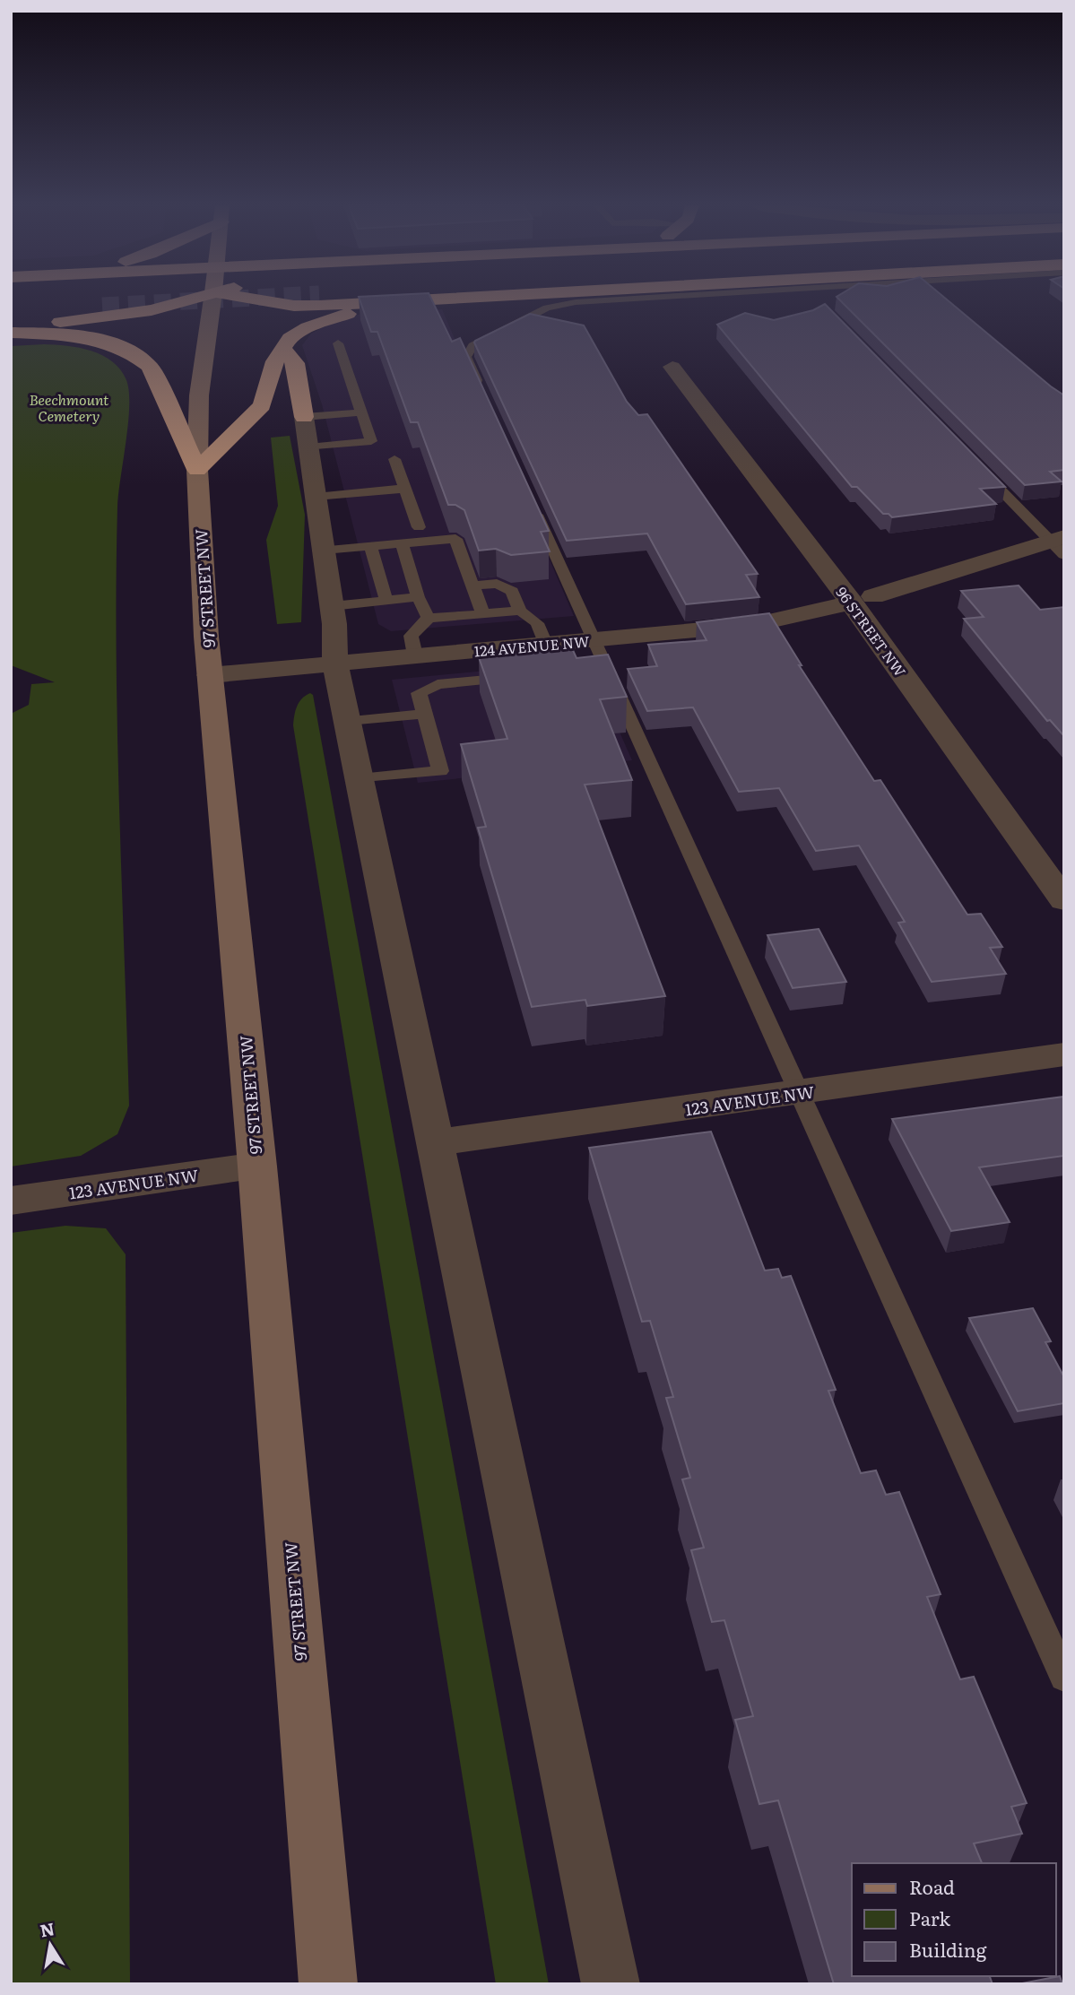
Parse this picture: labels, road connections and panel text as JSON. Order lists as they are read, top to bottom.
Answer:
{
  "streets": {
    "main road": ["97 STREET NW"],
    "street": ["96 STREET NW", "124 AVENUE NW", "123 AVENUE NW"]
  },
  "crossings": [
    ["97 STREET NW", "124 AVENUE NW"],
    ["97 STREET NW", "123 AVENUE NW"],
    ["96 STREET NW", "124 AVENUE NW"]
  ],
  "parks": ["Beechmount Cemetery"],
  "legend": ["Road", "Park", "Building"],
  "north": "top"
}
